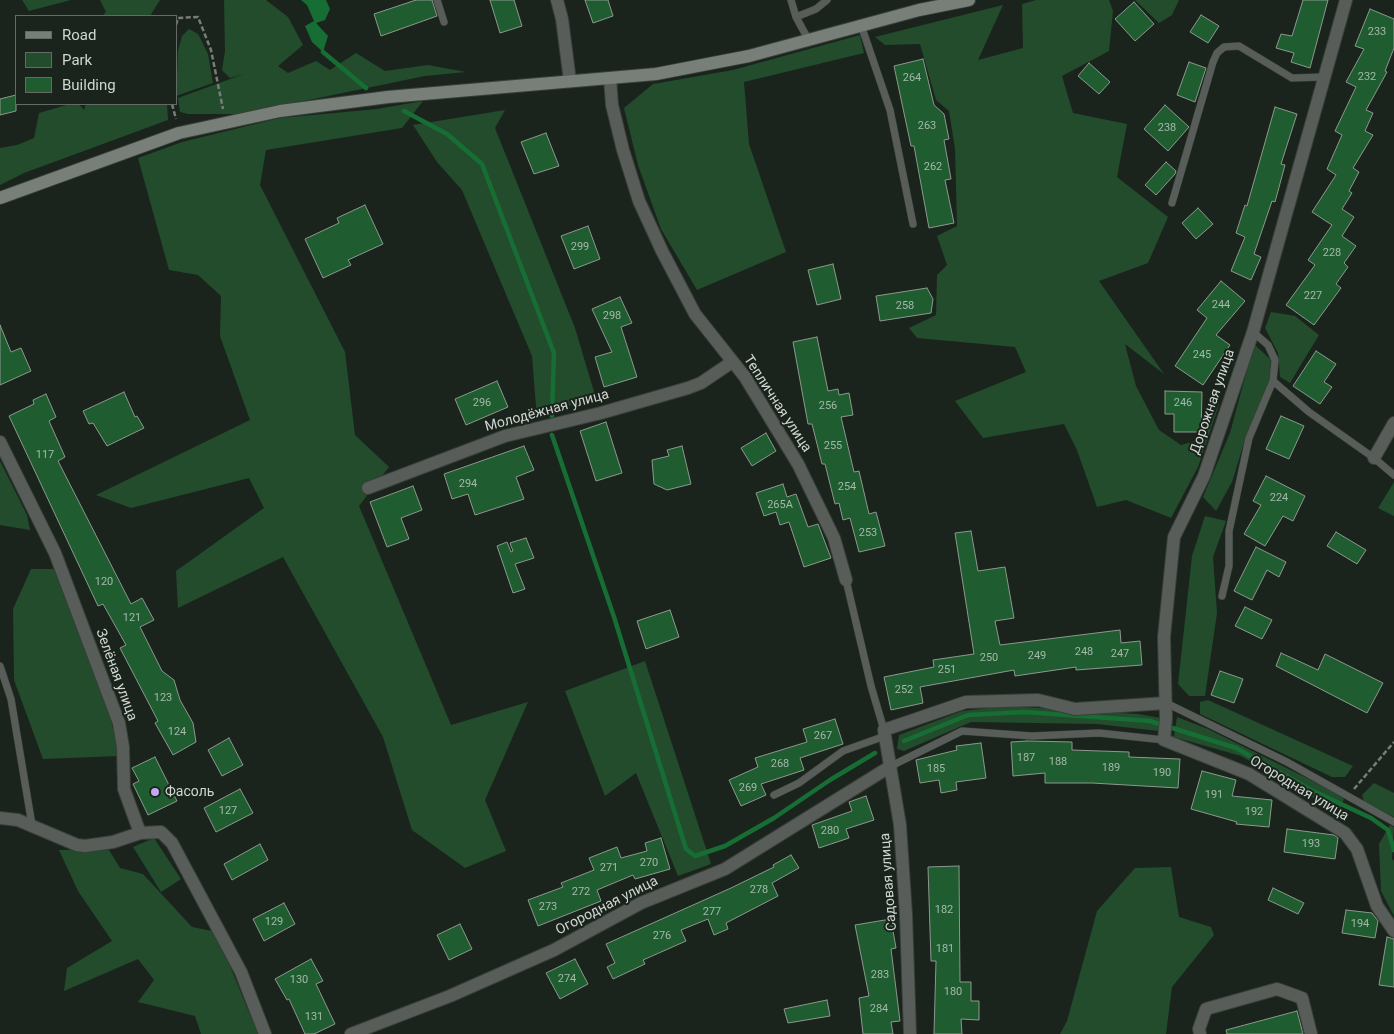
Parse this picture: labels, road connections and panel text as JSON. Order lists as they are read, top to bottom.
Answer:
{
  "streets": {
    "street": [
      "Дорожная улица",
      "Тепличная улица",
      "Молодёжная улица",
      "Зелёная улица",
      "Огородная улица",
      "Садовая улица"
    ]
  },
  "crossings": [
    ["Дорожная улица", "Огородная улица"],
    ["Тепличная улица", "Молодёжная улица"],
    ["Тепличная улица", "Садовая улица"],
    ["Огородная улица", "Садовая улица"]
  ],
  "places": ["Фасоль"],
  "house_numbers": [
    "233",
    "232",
    "264",
    "263",
    "238",
    "262",
    "299",
    "228",
    "227",
    "244",
    "258",
    "298",
    "245",
    "296",
    "246",
    "256",
    "255",
    "117",
    "294",
    "254",
    "224",
    "265А",
    "253",
    "120",
    "121",
    "248",
    "247",
    "249",
    "250",
    "251",
    "252",
    "123",
    "124",
    "267",
    "187",
    "188",
    "268",
    "189",
    "185",
    "190",
    "269",
    "191",
    "127",
    "192",
    "280",
    "193",
    "270",
    "271",
    "278",
    "272",
    "273",
    "182",
    "277",
    "129",
    "194",
    "276",
    "181",
    "283",
    "274",
    "130",
    "180",
    "284",
    "131"
  ],
  "legend": ["Road", "Park", "Building"]
}
